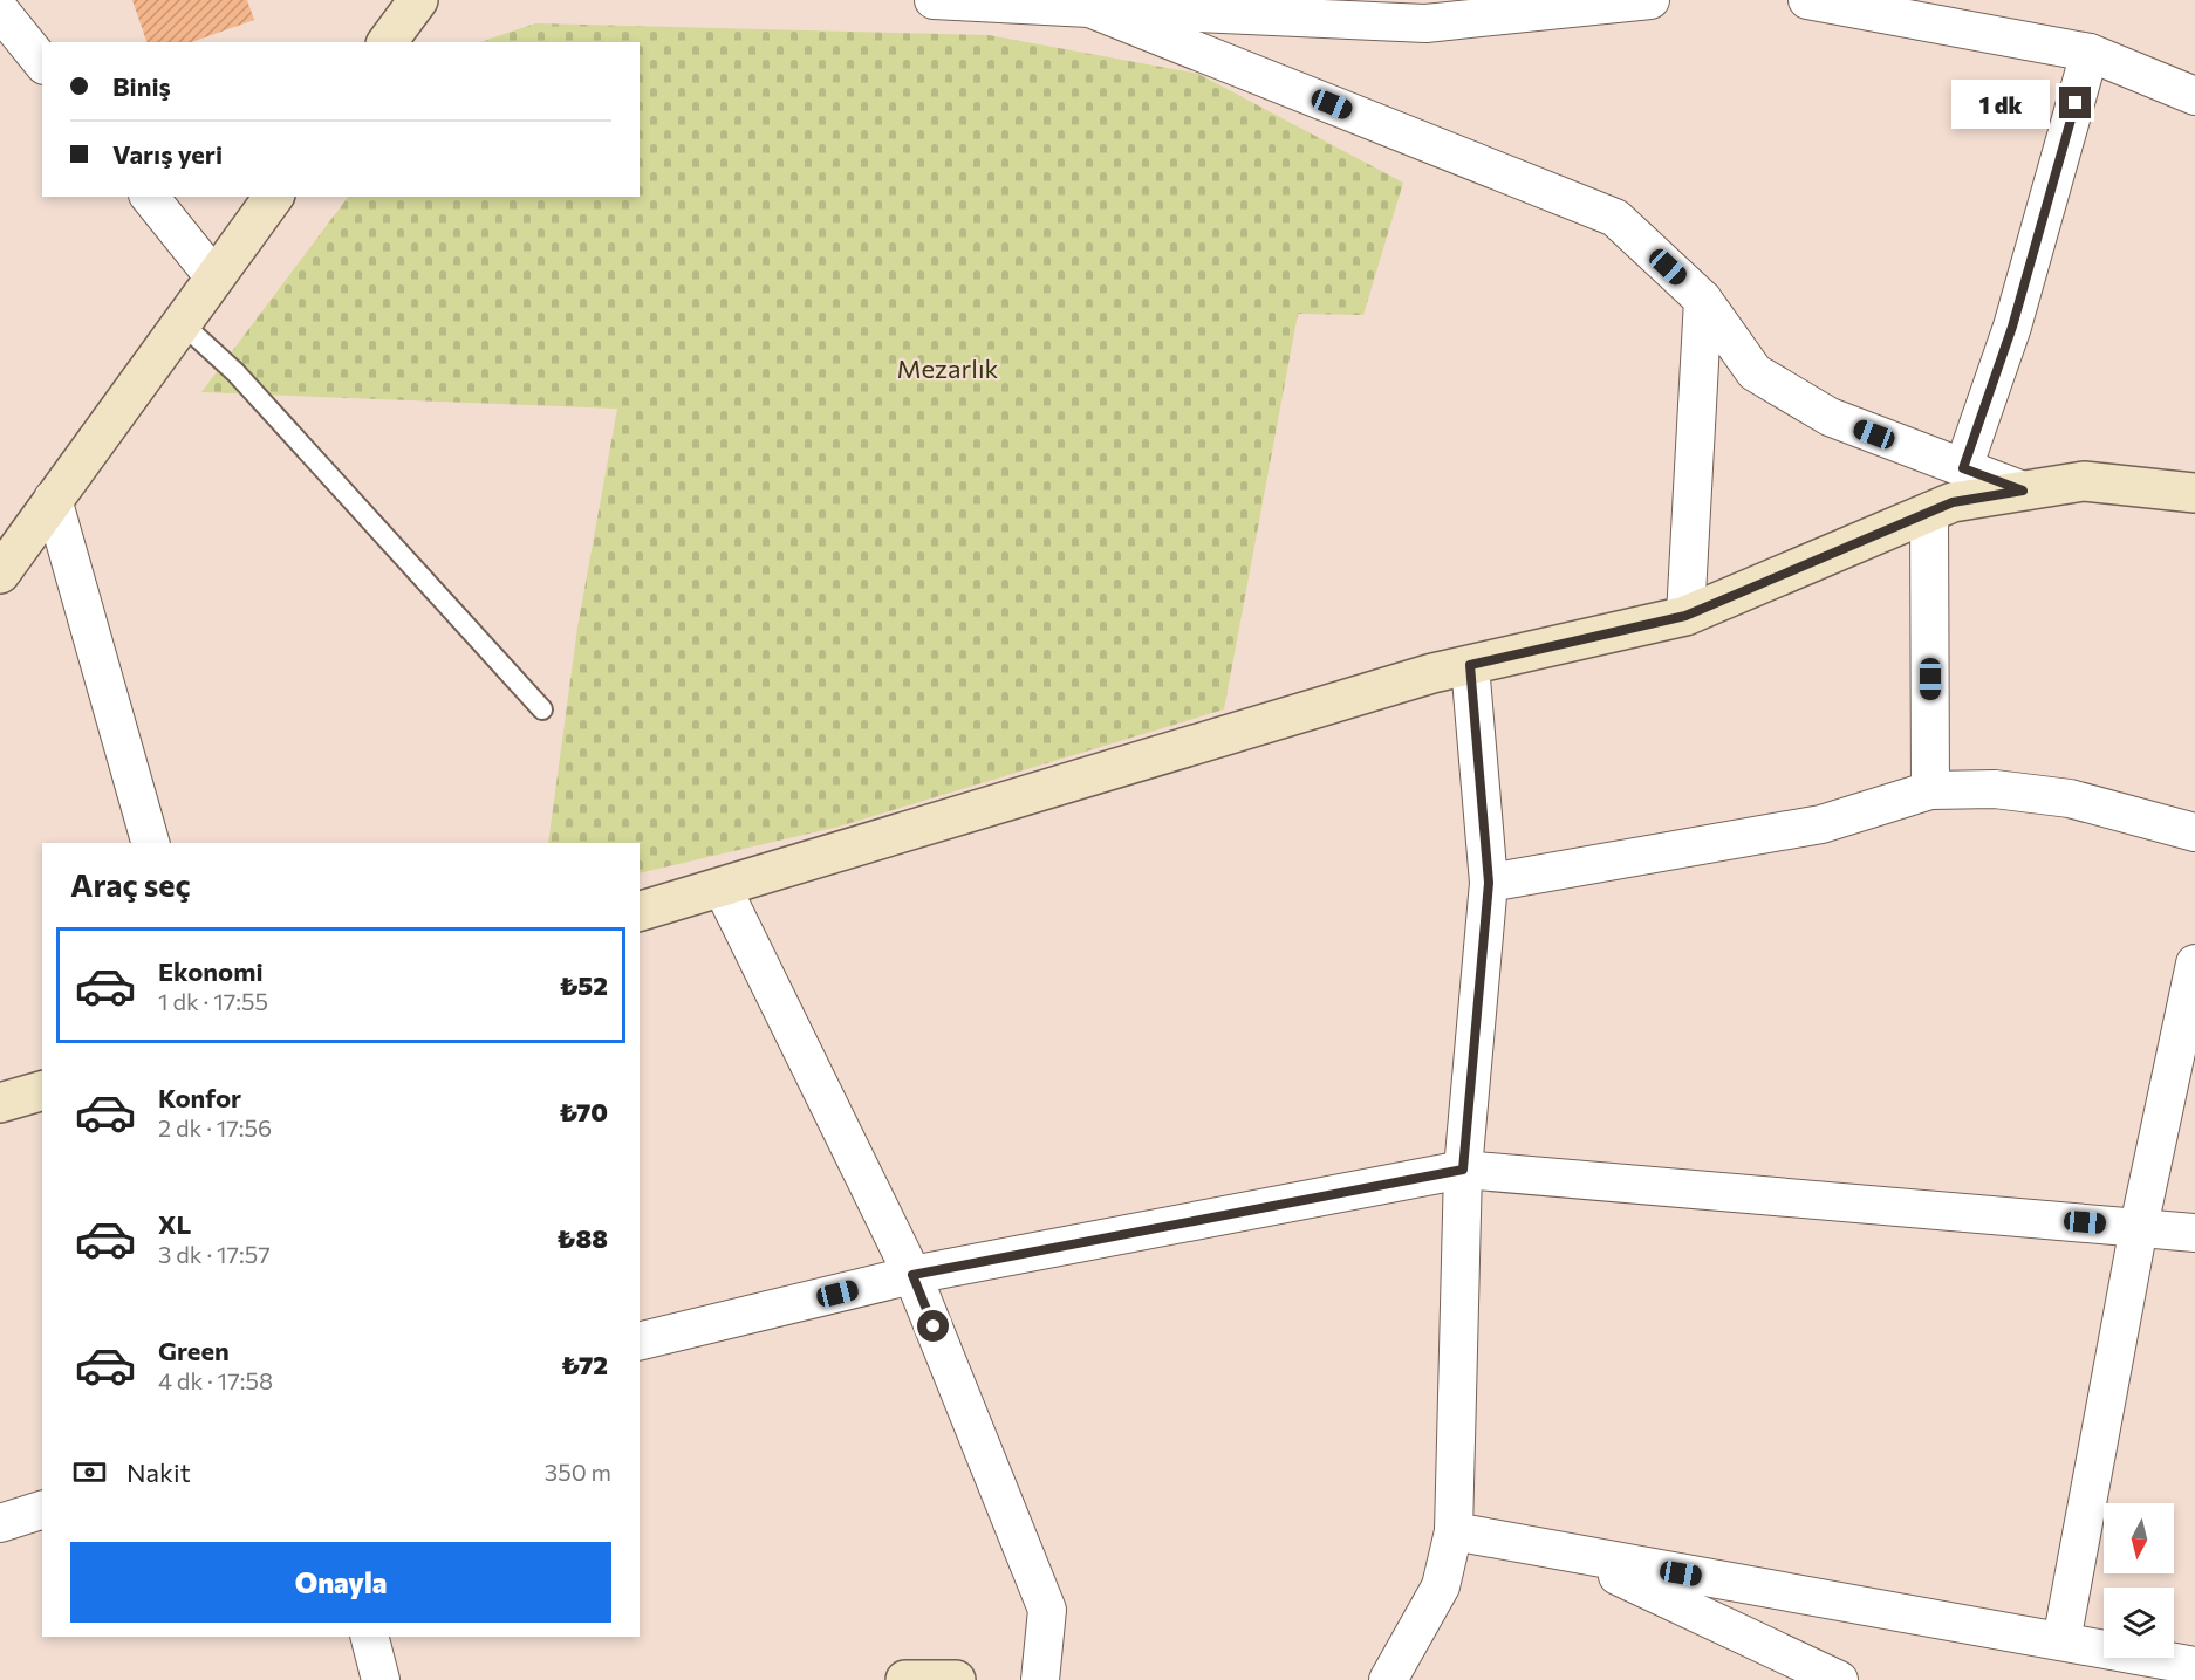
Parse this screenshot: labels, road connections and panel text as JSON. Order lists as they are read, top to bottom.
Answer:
{
  "parks": ["Mezarlık"],
  "north": "bottom",
  "page": {
    "banner": ["Biniş", "Varış yeri"],
    "bubble": "1 dk",
    "heading": "Araç seç",
    "list": [
      {
        "name": "Ekonomi",
        "note": "1 dk · 17:55",
        "value": "₺52"
      },
      {
        "name": "Konfor",
        "note": "2 dk · 17:56",
        "value": "₺70"
      },
      {
        "name": "XL",
        "note": "3 dk · 17:57",
        "value": "₺88"
      },
      {
        "name": "Green",
        "note": "4 dk · 17:58",
        "value": "₺72"
      }
    ],
    "pay": ["Nakit", "350 m"],
    "buttons": "Onayla"
  }
}
